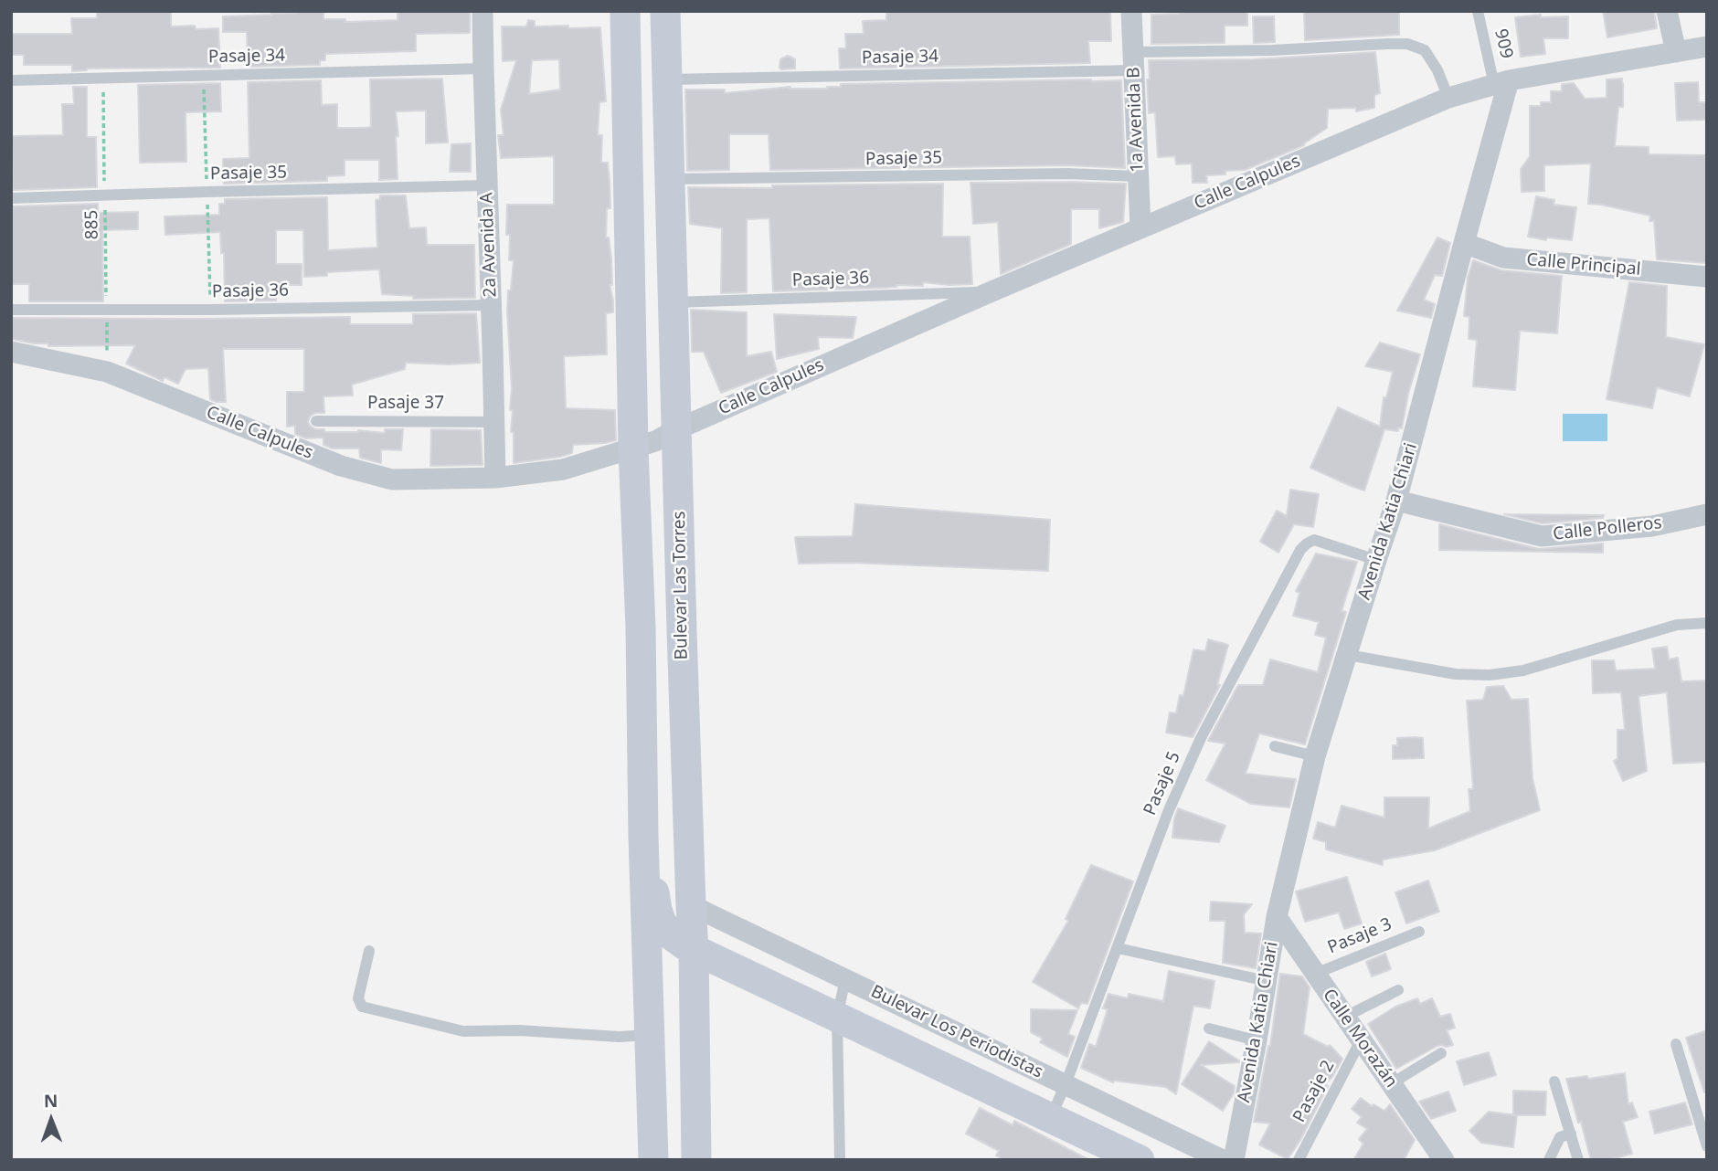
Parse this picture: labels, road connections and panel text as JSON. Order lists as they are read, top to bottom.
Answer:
{
  "streets": {
    "street": [
      "1a Avenida B",
      "Calle Calpules",
      "2a Avenida A",
      "Calle Principal",
      "Avenida Katia Chiari",
      "Calle Polleros",
      "Bulevar Las Torres",
      "Bulevar Los Periodistas",
      "Calle Morazán"
    ],
    "lane": [
      "909",
      "Pasaje 34",
      "Pasaje 35",
      "Pasaje 36",
      "Pasaje 37",
      "Pasaje 5",
      "Pasaje 3",
      "Pasaje 2"
    ],
    "path": ["885"]
  },
  "crossings": [
    ["909", "Calle Calpules"],
    ["909", "Avenida Katia Chiari"],
    ["Pasaje 34", "1a Avenida B"],
    ["Pasaje 34", "Calle Calpules"],
    ["Pasaje 34", "885"],
    ["Pasaje 34", "2a Avenida A"],
    ["Pasaje 34", "Bulevar Las Torres"],
    ["1a Avenida B", "Pasaje 35"],
    ["1a Avenida B", "Calle Calpules"],
    ["Pasaje 35", "885"],
    ["Pasaje 35", "2a Avenida A"],
    ["Pasaje 35", "Bulevar Las Torres"],
    ["Calle Calpules", "885"],
    ["Calle Calpules", "2a Avenida A"],
    ["Calle Calpules", "Pasaje 36"],
    ["Calle Calpules", "Avenida Katia Chiari"],
    ["Calle Calpules", "Bulevar Las Torres"],
    ["885", "Pasaje 36"],
    ["2a Avenida A", "Pasaje 36"],
    ["2a Avenida A", "Pasaje 37"],
    ["Calle Principal", "Avenida Katia Chiari"],
    ["Pasaje 36", "Bulevar Las Torres"],
    ["Avenida Katia Chiari", "Calle Polleros"],
    ["Avenida Katia Chiari", "Pasaje 5"],
    ["Avenida Katia Chiari", "Calle Morazán"],
    ["Bulevar Las Torres", "Bulevar Los Periodistas"],
    ["Pasaje 5", "Bulevar Los Periodistas"],
    ["Pasaje 3", "Calle Morazán"],
    ["Calle Morazán", "Pasaje 2"]
  ],
  "north": "top"
}
